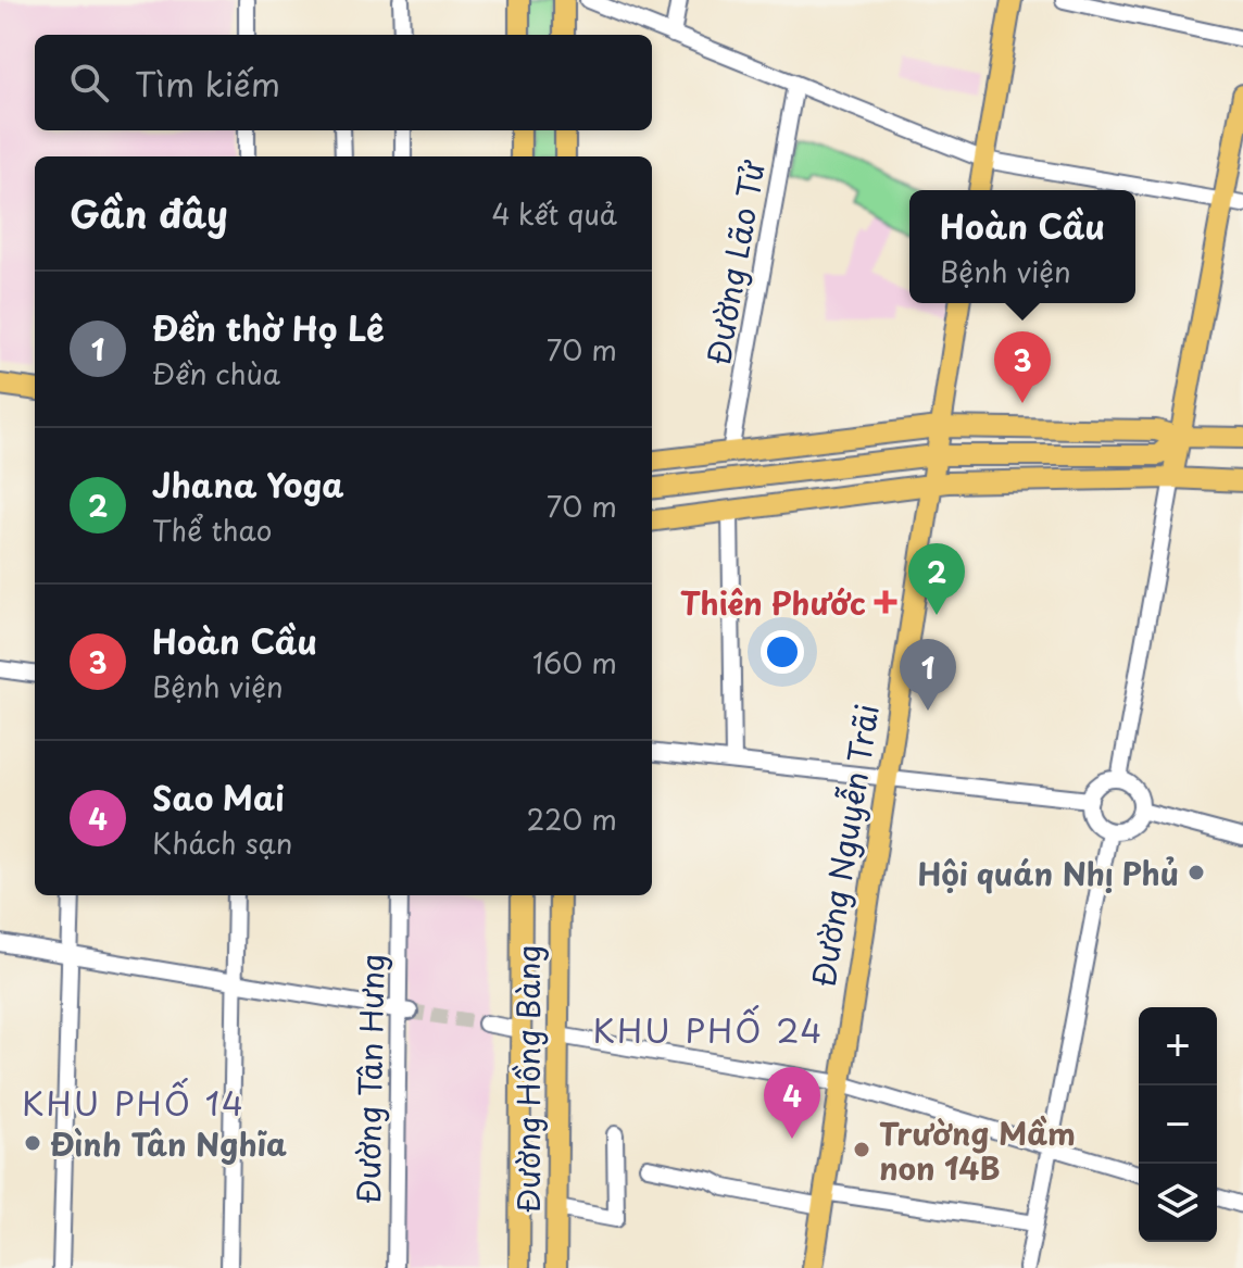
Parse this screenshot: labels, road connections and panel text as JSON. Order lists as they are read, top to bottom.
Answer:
{
  "streets": {
    "main road": ["Đường Nguyễn Trãi", "Đường Hồng Bàng"],
    "street": ["Đường Lão Tử", "Đường Tân Hưng"]
  },
  "districts": ["KHU PHỐ 24", "KHU PHỐ 14"],
  "places": {
    "health": ["Thiên Phước"],
    "other": ["Hội quán Nhị Phủ", "Đình Tân Nghĩa", "Trường Mầm non 14B"]
  },
  "page": {
    "search": "Tìm kiếm",
    "heading": ["Gần đây", "4 kết quả"],
    "popup": ["Hoàn Cầu", "Bệnh viện"],
    "list": [
      {
        "mark": "1",
        "name": "Đền thờ Họ Lê",
        "note": "Đền chùa",
        "value": "70 m"
      },
      {
        "mark": "2",
        "name": "Jhana Yoga",
        "note": "Thể thao",
        "value": "70 m"
      },
      {
        "mark": "3",
        "name": "Hoàn Cầu",
        "note": "Bệnh viện",
        "value": "160 m"
      },
      {
        "mark": "4",
        "name": "Sao Mai",
        "note": "Khách sạn",
        "value": "220 m"
      }
    ],
    "pins": [
      "3",
      "2",
      "1",
      "4"
    ],
    "map_buttons": ["+", "−"]
  }
}
